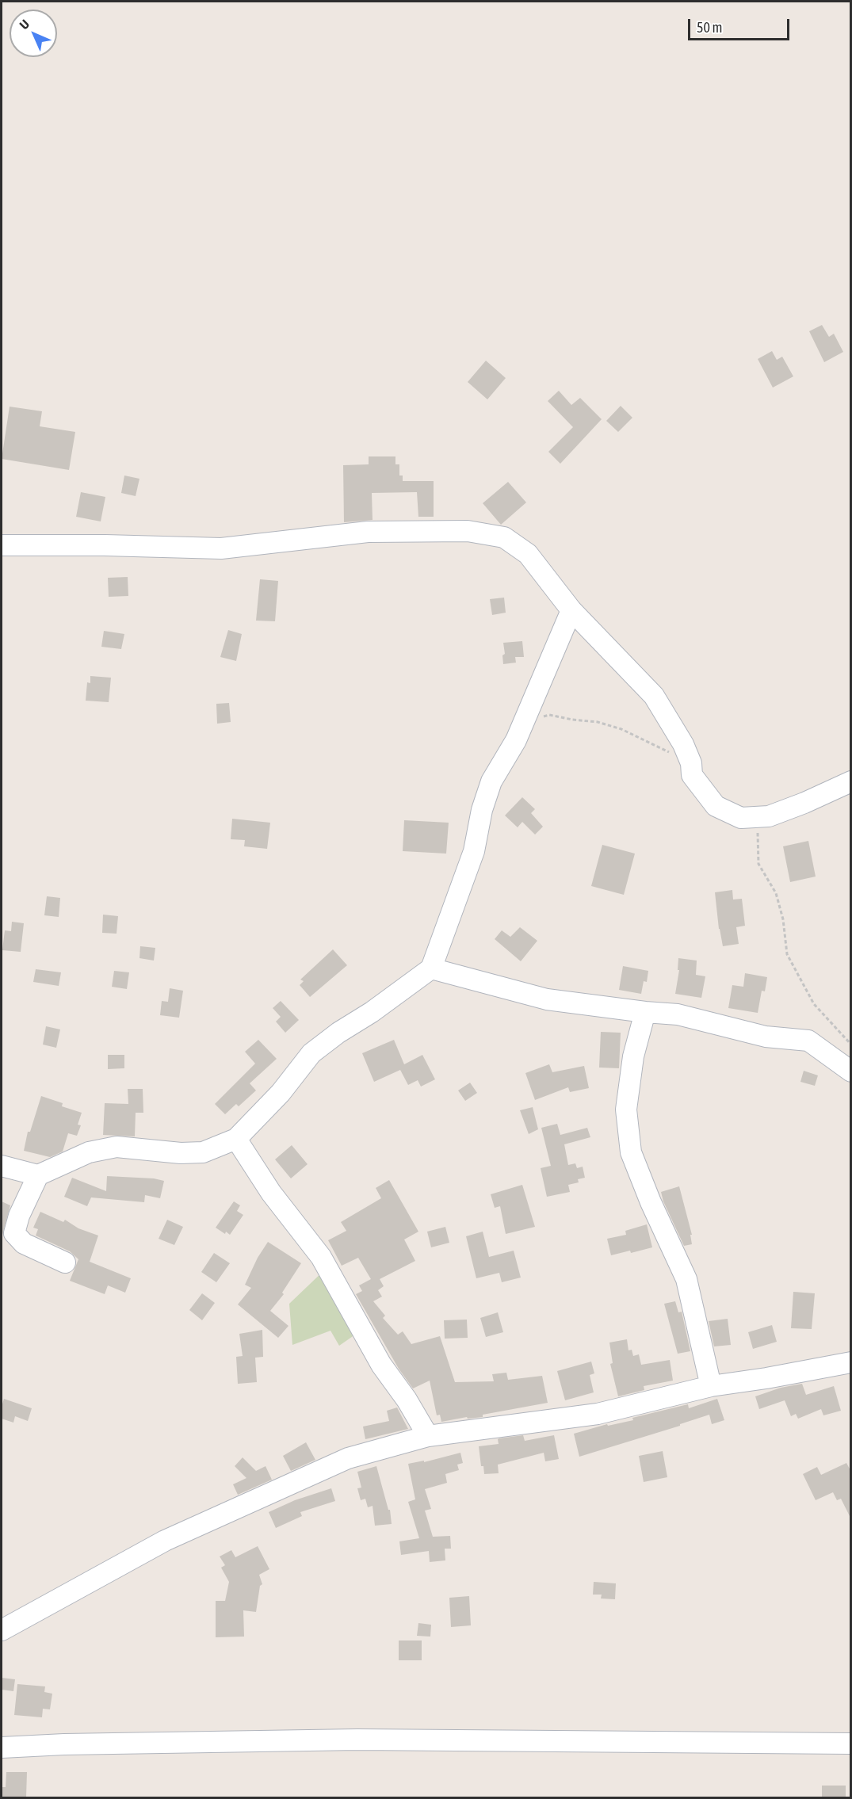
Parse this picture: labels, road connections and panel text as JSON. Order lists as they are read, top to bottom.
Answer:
{
  "scale_bar": "50 m",
  "north": "top left"
}
